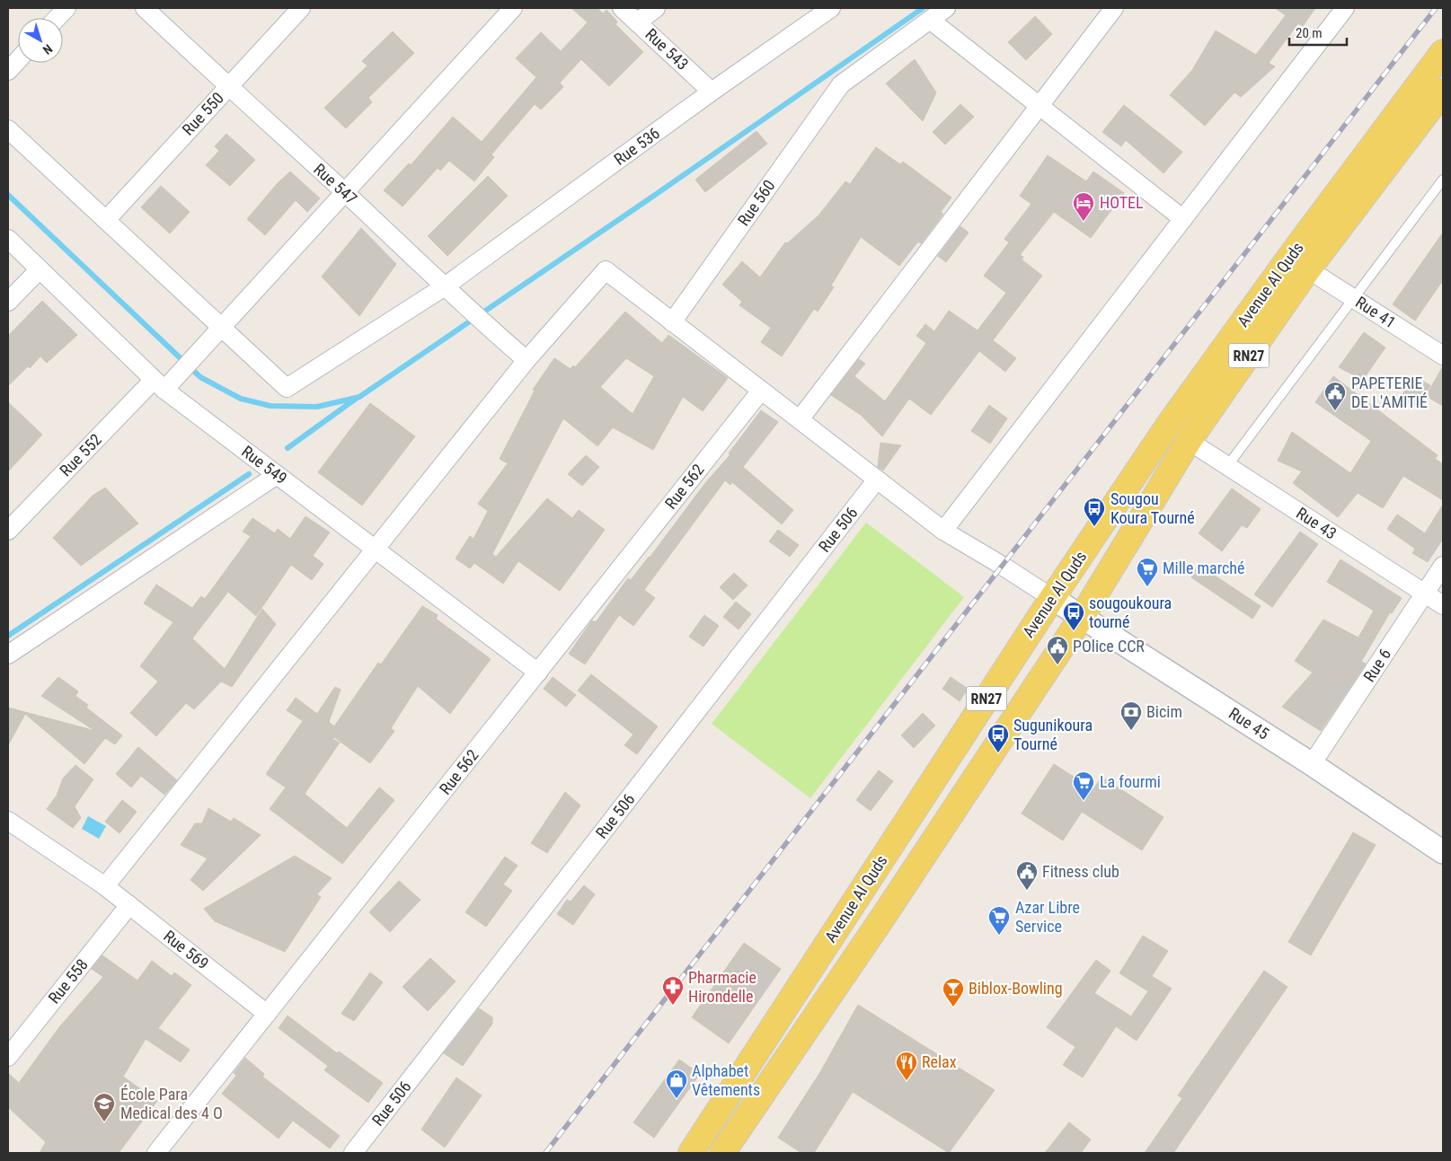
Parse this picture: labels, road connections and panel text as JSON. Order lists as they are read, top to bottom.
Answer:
{
  "streets": {
    "main road": ["Avenue Al Quds", "RN27"],
    "street": [
      "Rue 543",
      "Rue 550",
      "Rue 536",
      "Rue 547",
      "Rue 560",
      "Rue 41",
      "Rue 552",
      "Rue 549",
      "Rue 562",
      "Rue 43",
      "Rue 506",
      "Rue 6",
      "Rue 45",
      "Rue 569",
      "Rue 558"
    ]
  },
  "crossings": [
    ["Rue 543", "Rue 536"],
    ["Rue 550", "Rue 547"],
    ["Rue 536", "Rue 547"],
    ["Rue 536", "Rue 552"],
    ["Rue 547", "Rue 552"],
    ["Avenue Al Quds", "Rue 41"],
    ["Avenue Al Quds", "Rue 43"],
    ["Avenue Al Quds", "Rue 45"],
    ["Rue 552", "Rue 549"],
    ["Rue 549", "Rue 562"],
    ["Rue 562", "Rue 569"],
    ["Rue 43", "Rue 6"],
    ["Rue 6", "Rue 45"],
    ["Rue 569", "Rue 558"]
  ],
  "places": {
    "hotel": ["HOTEL"],
    "public building": ["PAPETERIE DE L'AMITIÉ", "POlice CCR", "Fitness club"],
    "bus stop": ["Sougou Koura Tourné", "sougoukoura tourné", "Sugunikoura Tourné"],
    "supermarket": ["Mille marché", "La fourmi", "Azar Libre Service"],
    "bank": ["Bicim"],
    "pharmacy": ["Pharmacie Hirondelle"],
    "bar": ["Biblox-Bowling"],
    "restaurant": ["Relax"],
    "shop": ["Alphabet Vêtements"],
    "school or university": ["École Para Medical des 4 O"]
  },
  "scale_bar": "20 m",
  "north": "bottom right"
}
